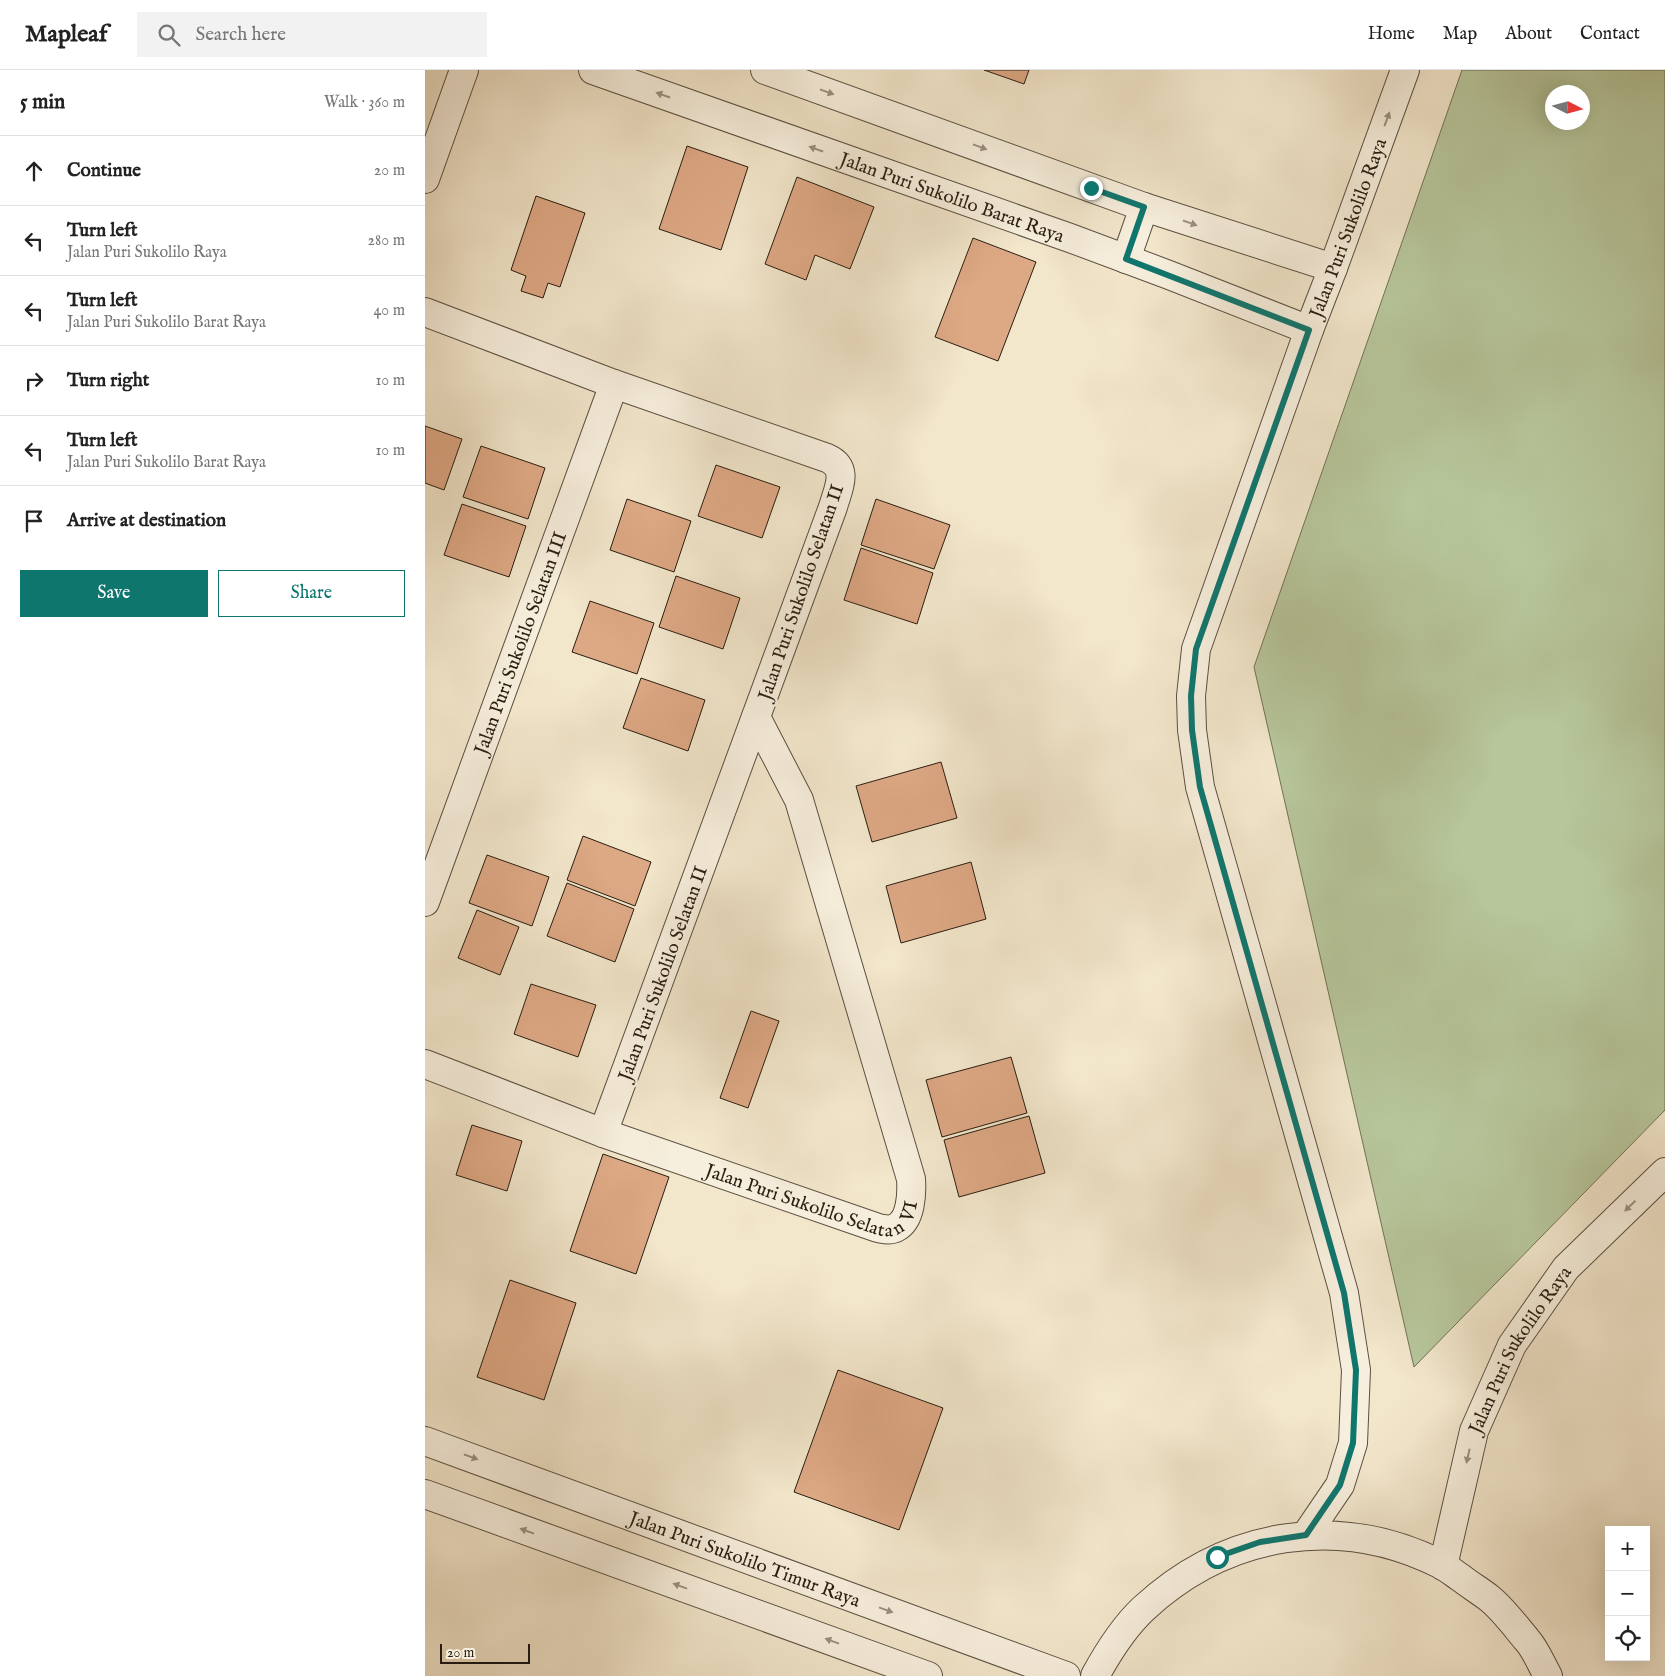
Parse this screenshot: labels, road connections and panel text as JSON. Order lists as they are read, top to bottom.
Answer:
{
  "streets": {
    "street": [
      "Jalan Puri Sukolilo Barat Raya",
      "Jalan Puri Sukolilo Raya",
      "Jalan Puri Sukolilo Selatan II",
      "Jalan Puri Sukolilo Selatan III",
      "Jalan Puri Sukolilo Selatan VI",
      "Jalan Puri Sukolilo Timur Raya"
    ]
  },
  "crossings": [
    ["Jalan Puri Sukolilo Barat Raya", "Jalan Puri Sukolilo Raya"],
    ["Jalan Puri Sukolilo Selatan II", "Jalan Puri Sukolilo Selatan III"],
    ["Jalan Puri Sukolilo Selatan II", "Jalan Puri Sukolilo Selatan VI"]
  ],
  "scale_bar": "20 m",
  "north": "right",
  "page": {
    "header": "Mapleaf",
    "search": "Search here",
    "nav": [
      "Home",
      "Map",
      "About",
      "Contact"
    ],
    "heading": ["5 min", "Walk · 360 m"],
    "list": [
      ["Continue", "20 m"],
      ["Turn left", "Jalan Puri Sukolilo Raya", "280 m"],
      ["Turn left", "Jalan Puri Sukolilo Barat Raya", "40 m"],
      ["Turn right", "10 m"],
      ["Turn left", "Jalan Puri Sukolilo Barat Raya", "10 m"],
      "Arrive at destination"
    ],
    "buttons": ["Save", "Share"],
    "map_buttons": ["+", "−"],
    "scale": "20 m"
  }
}
